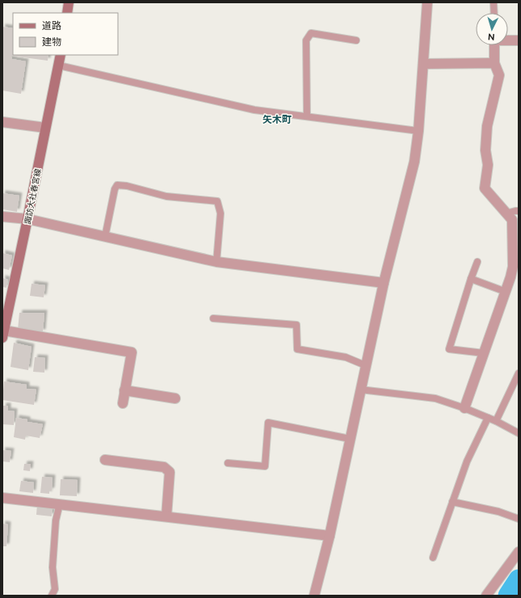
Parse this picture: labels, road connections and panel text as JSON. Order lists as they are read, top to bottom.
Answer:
{
  "streets": {
    "main road": ["諏訪大社春宮線"]
  },
  "districts": ["矢木町"],
  "legend": ["道路", "建物"],
  "north": "bottom"
}
